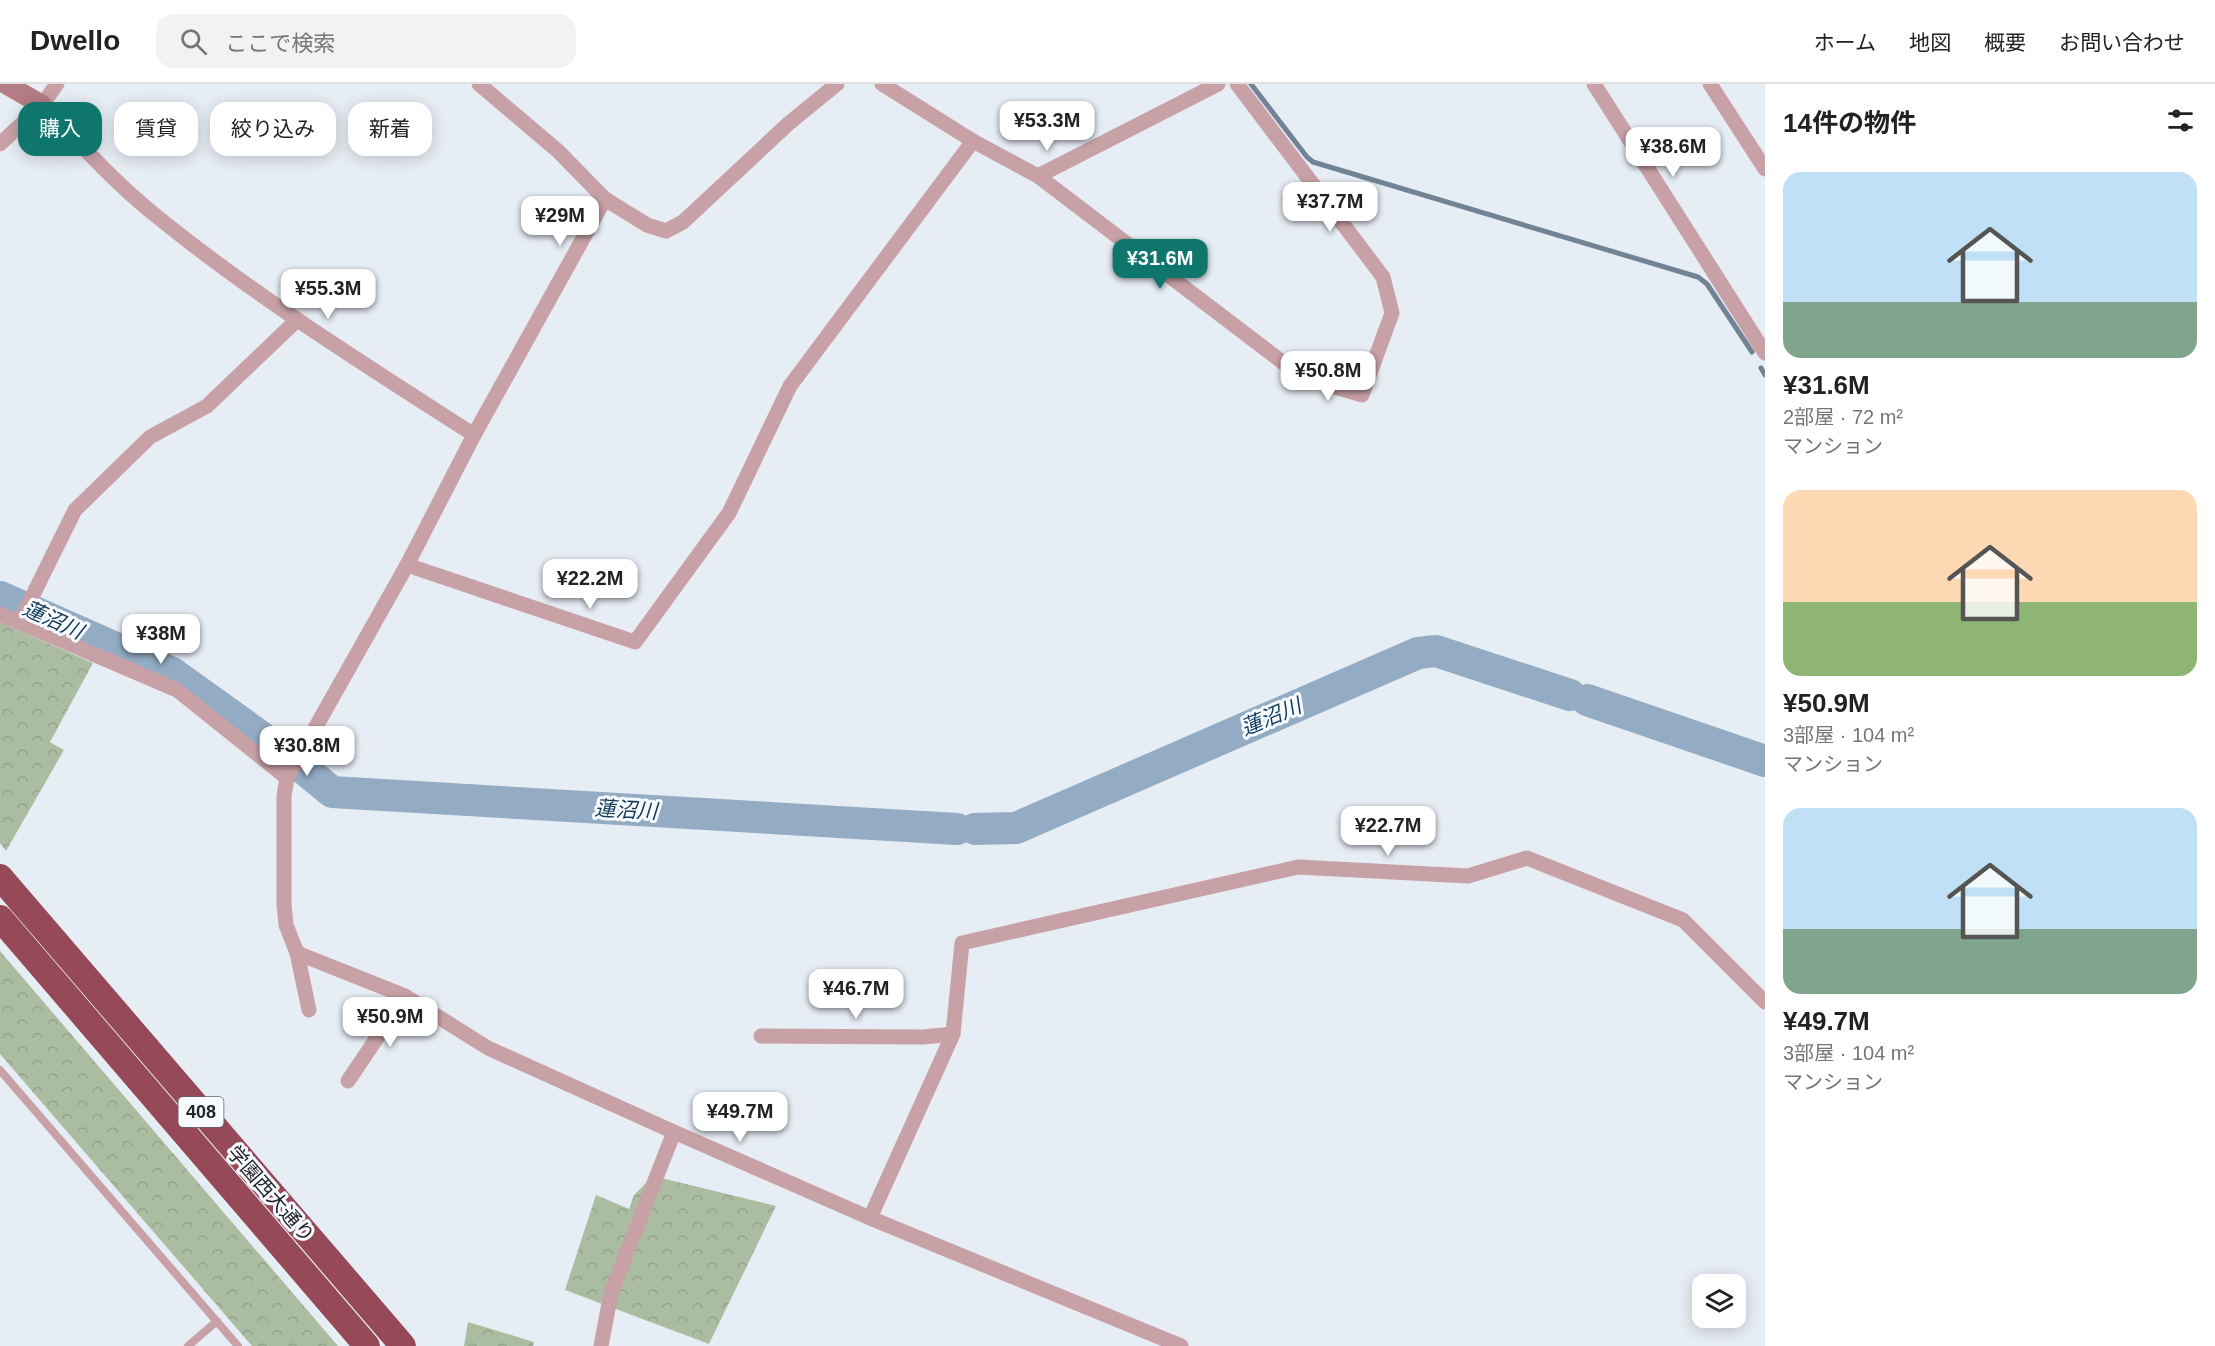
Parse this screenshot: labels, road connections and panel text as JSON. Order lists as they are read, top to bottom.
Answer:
{
  "streets": {
    "highway": ["408", "学園西大通り"]
  },
  "water": ["蓮沼川"],
  "page": {
    "header": "Dwello",
    "search": "ここで検索",
    "nav": [
      "ホーム",
      "地図",
      "概要",
      "お問い合わせ"
    ],
    "heading": "14件の物件",
    "price": [
      "¥53.3M",
      "¥38.6M",
      "¥37.7M",
      "¥29M",
      "¥31.6M",
      "¥55.3M",
      "¥50.8M",
      "¥22.2M",
      "¥38M",
      "¥30.8M",
      "¥22.7M",
      "¥46.7M",
      "¥50.9M",
      "¥49.7M"
    ],
    "chip": [
      "購入",
      "賃貸",
      "絞り込み",
      "新着"
    ],
    "list": [
      {
        "name": "¥31.6M",
        "note": "2部屋 · 72 m² · マンション"
      },
      {
        "name": "¥50.9M",
        "note": "3部屋 · 104 m² · マンション"
      },
      {
        "name": "¥49.7M",
        "note": "3部屋 · 104 m² · マンション"
      }
    ]
  }
}
